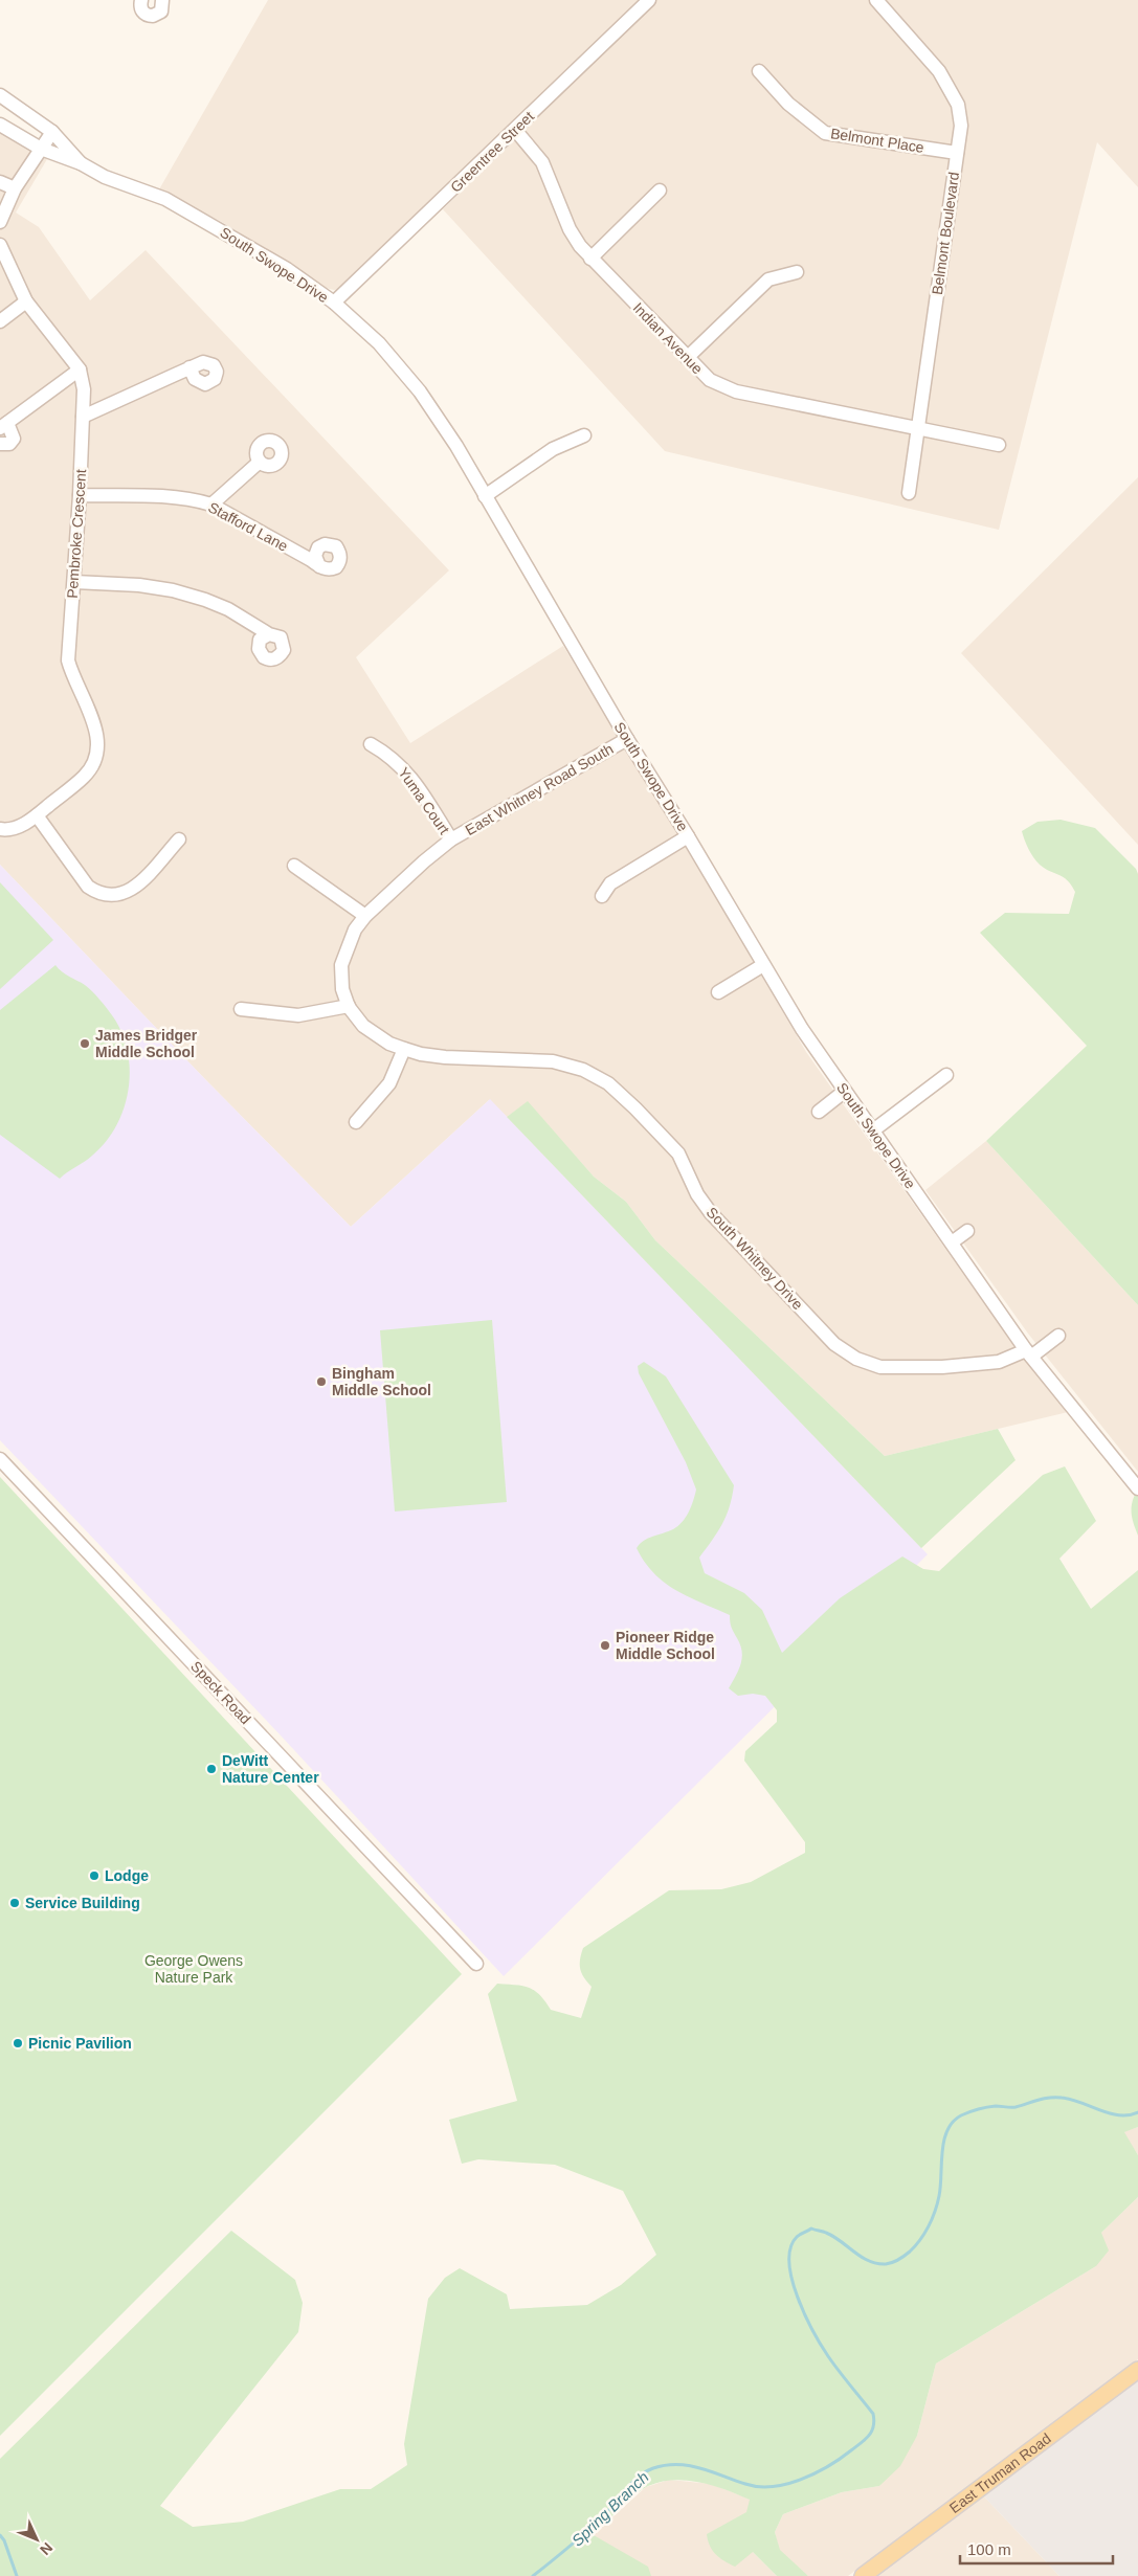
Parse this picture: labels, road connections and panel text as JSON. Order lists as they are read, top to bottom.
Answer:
{
  "streets": {
    "main road": ["East Truman Road"],
    "street": [
      "Belmont Place",
      "Greentree Street",
      "Belmont Boulevard",
      "South Swope Drive",
      "Indian Avenue",
      "Stafford Lane",
      "Pembroke Crescent",
      "East Whitney Road South",
      "Yuma Court",
      "South Whitney Drive",
      "Speck Road"
    ]
  },
  "crossings": [
    ["Belmont Place", "Belmont Boulevard"],
    ["Greentree Street", "South Swope Drive"],
    ["Greentree Street", "Indian Avenue"],
    ["Belmont Boulevard", "Indian Avenue"],
    ["South Swope Drive", "East Whitney Road South"],
    ["South Swope Drive", "South Whitney Drive"],
    ["Stafford Lane", "Pembroke Crescent"],
    ["East Whitney Road South", "Yuma Court"],
    ["East Whitney Road South", "South Whitney Drive"],
    ["Yuma Court", "South Whitney Drive"]
  ],
  "water": ["Spring Branch"],
  "parks": ["George Owens Nature Park"],
  "places": [
    "James Bridger Middle School",
    "Bingham Middle School",
    "Pioneer Ridge Middle School",
    "DeWitt Nature Center",
    "Lodge",
    "Service Building",
    "Picnic Pavilion"
  ],
  "scale_bar": "100 m",
  "north": "bottom right"
}
